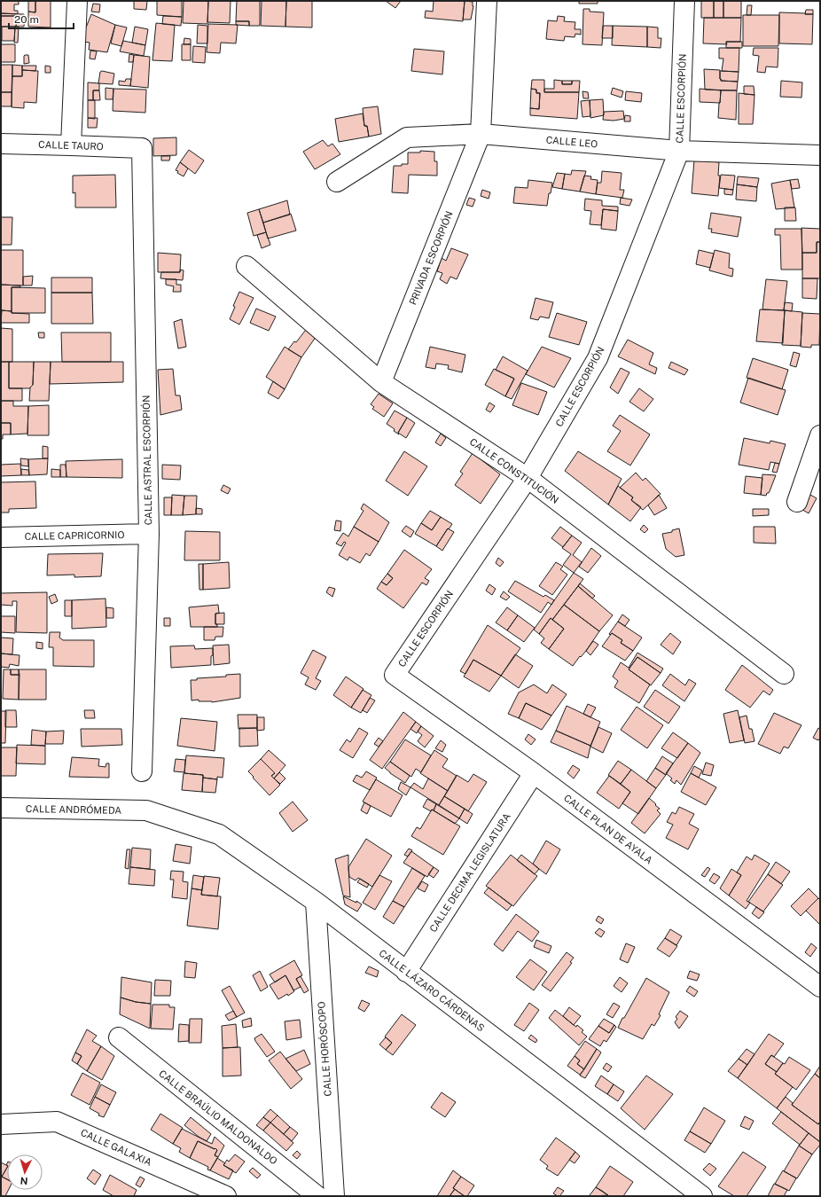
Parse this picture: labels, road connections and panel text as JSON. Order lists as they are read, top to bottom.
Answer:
{
  "streets": {
    "street": [
      "CALLE ESCORPIÓN",
      "CALLE LEO",
      "CALLE TAURO",
      "PRIVADA ESCORPIÓN",
      "CALLE ASTRAL ESCORPIÓN",
      "CALLE CONSTITUCIÓN",
      "CALLE CAPRICORNIO",
      "CALLE ANDRÓMEDA",
      "CALLE PLAN DE AYALA",
      "CALLE DECIMA LEGISLATURA",
      "CALLE LÁZARO CÁRDENAS",
      "CALLE HORÓSCOPO",
      "CALLE BRAÚLIO MALDONALDO",
      "CALLE GALAXIA"
    ]
  },
  "crossings": [
    ["CALLE ESCORPIÓN", "CALLE LEO"],
    ["CALLE ESCORPIÓN", "CALLE CONSTITUCIÓN"],
    ["CALLE ESCORPIÓN", "CALLE PLAN DE AYALA"],
    ["CALLE LEO", "PRIVADA ESCORPIÓN"],
    ["CALLE TAURO", "CALLE ASTRAL ESCORPIÓN"],
    ["PRIVADA ESCORPIÓN", "CALLE CONSTITUCIÓN"],
    ["CALLE ASTRAL ESCORPIÓN", "CALLE CAPRICORNIO"],
    ["CALLE ANDRÓMEDA", "CALLE LÁZARO CÁRDENAS"],
    ["CALLE PLAN DE AYALA", "CALLE DECIMA LEGISLATURA"],
    ["CALLE DECIMA LEGISLATURA", "CALLE LÁZARO CÁRDENAS"],
    ["CALLE LÁZARO CÁRDENAS", "CALLE HORÓSCOPO"]
  ],
  "scale_bar": "20 m",
  "north": "bottom"
}
